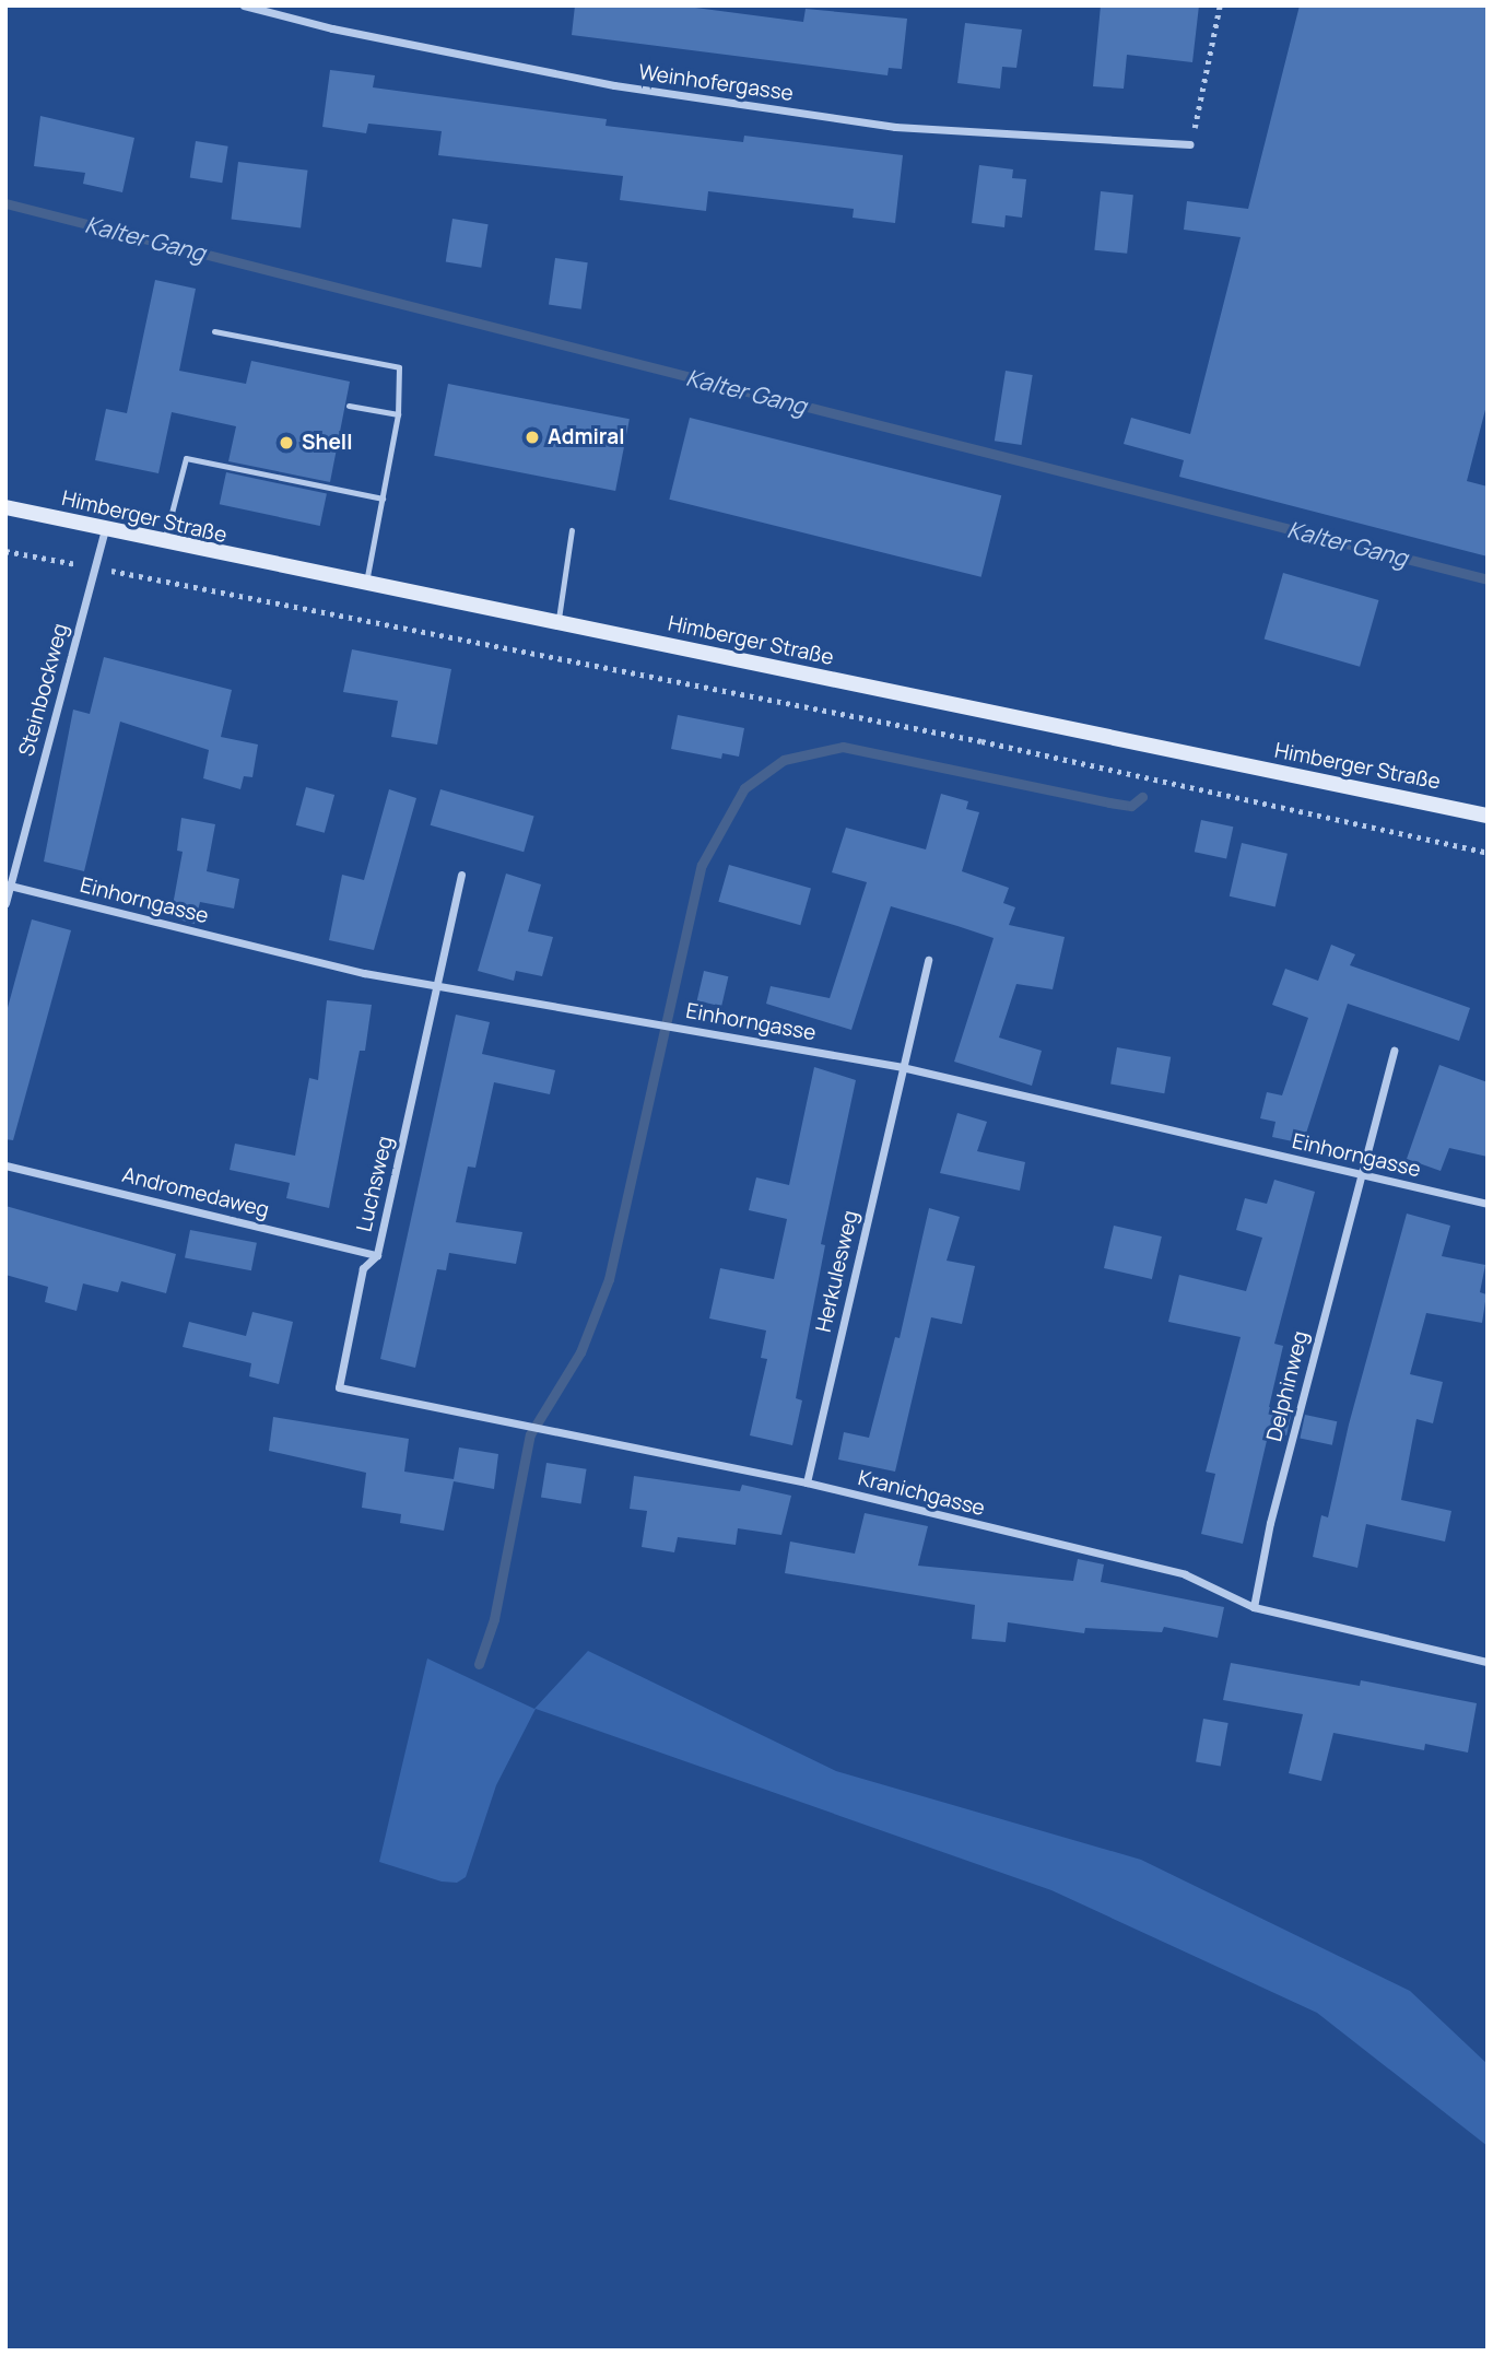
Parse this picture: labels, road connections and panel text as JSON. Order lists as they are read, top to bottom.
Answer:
{
  "streets": {
    "main road": ["Himberger Straße"],
    "street": [
      "Weinhofergasse",
      "Steinbockweg",
      "Einhorngasse",
      "Luchsweg",
      "Andromedaweg",
      "Herkulesweg",
      "Delphinweg",
      "Kranichgasse"
    ]
  },
  "crossings": [
    ["Himberger Straße", "Steinbockweg"],
    ["Steinbockweg", "Einhorngasse"],
    ["Einhorngasse", "Luchsweg"],
    ["Einhorngasse", "Herkulesweg"],
    ["Einhorngasse", "Delphinweg"],
    ["Luchsweg", "Andromedaweg"],
    ["Luchsweg", "Kranichgasse"],
    ["Herkulesweg", "Kranichgasse"],
    ["Delphinweg", "Kranichgasse"]
  ],
  "water": ["Kalter Gang"],
  "places": ["Admiral", "Shell"]
}
